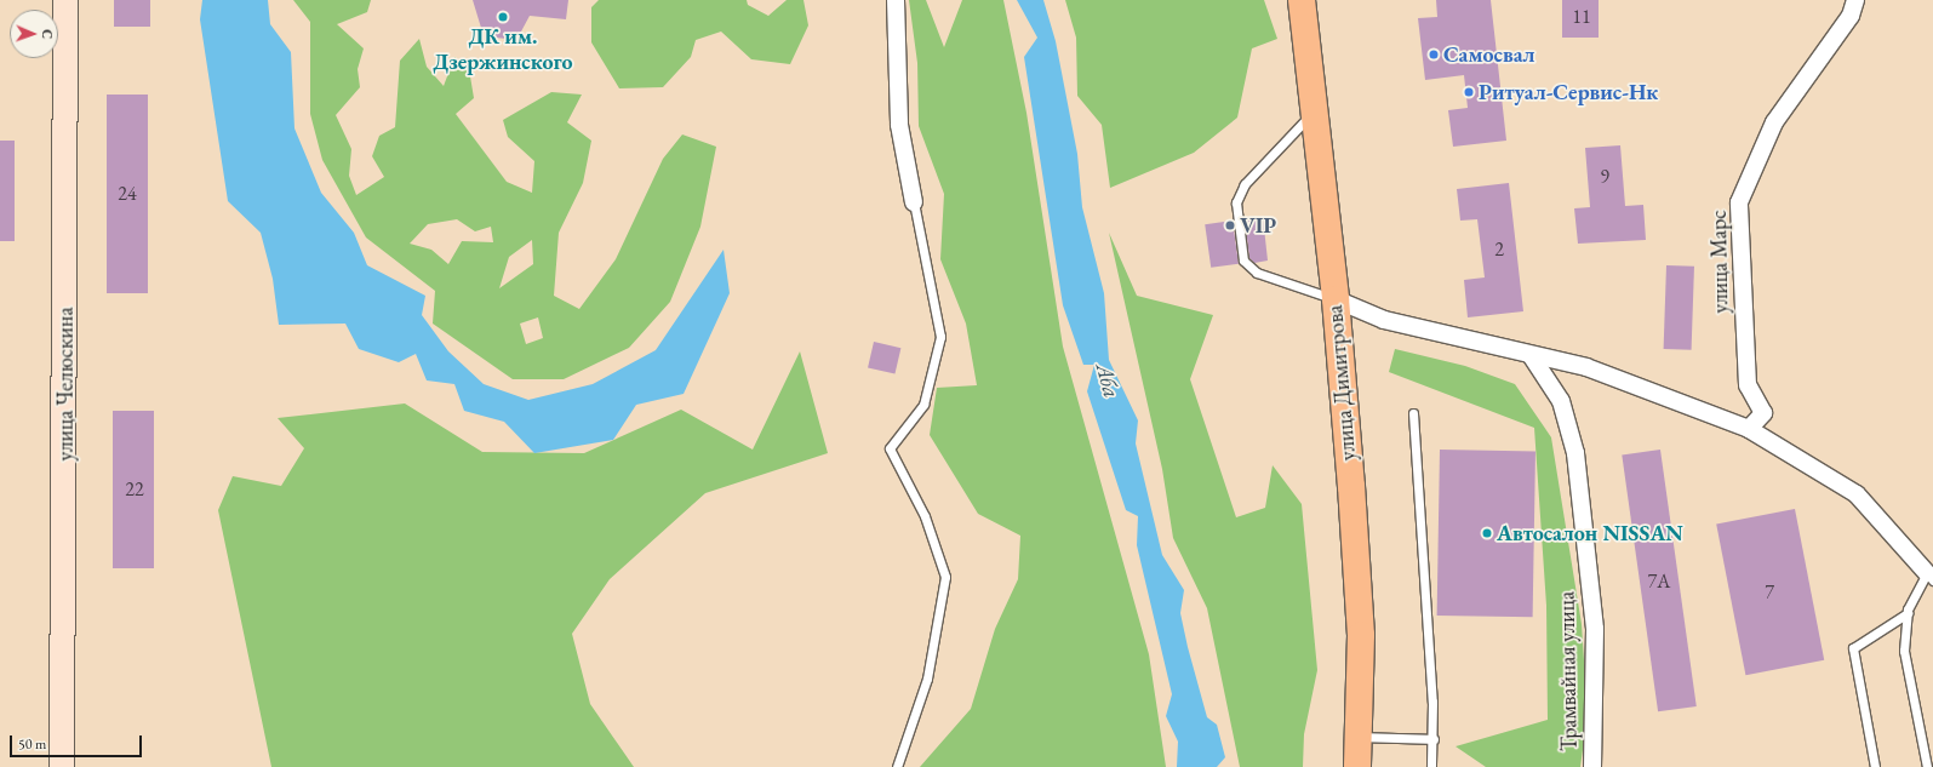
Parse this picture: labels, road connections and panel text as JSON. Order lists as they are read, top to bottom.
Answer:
{
  "streets": {
    "main road": ["улица Димитрова"],
    "street": ["улица Марс", "улица Челюскина", "Трамвайная улица"]
  },
  "water": ["Аба"],
  "places": [
    "ДК им. Дзержинского",
    "Самосвал",
    "Ритуал-Сервис-Нк",
    "VIP",
    "Автосалон NISSAN"
  ],
  "house_numbers": [
    "11",
    "9",
    "24",
    "2",
    "22",
    "7А",
    "7"
  ],
  "scale_bar": "50 m",
  "north": "right"
}
